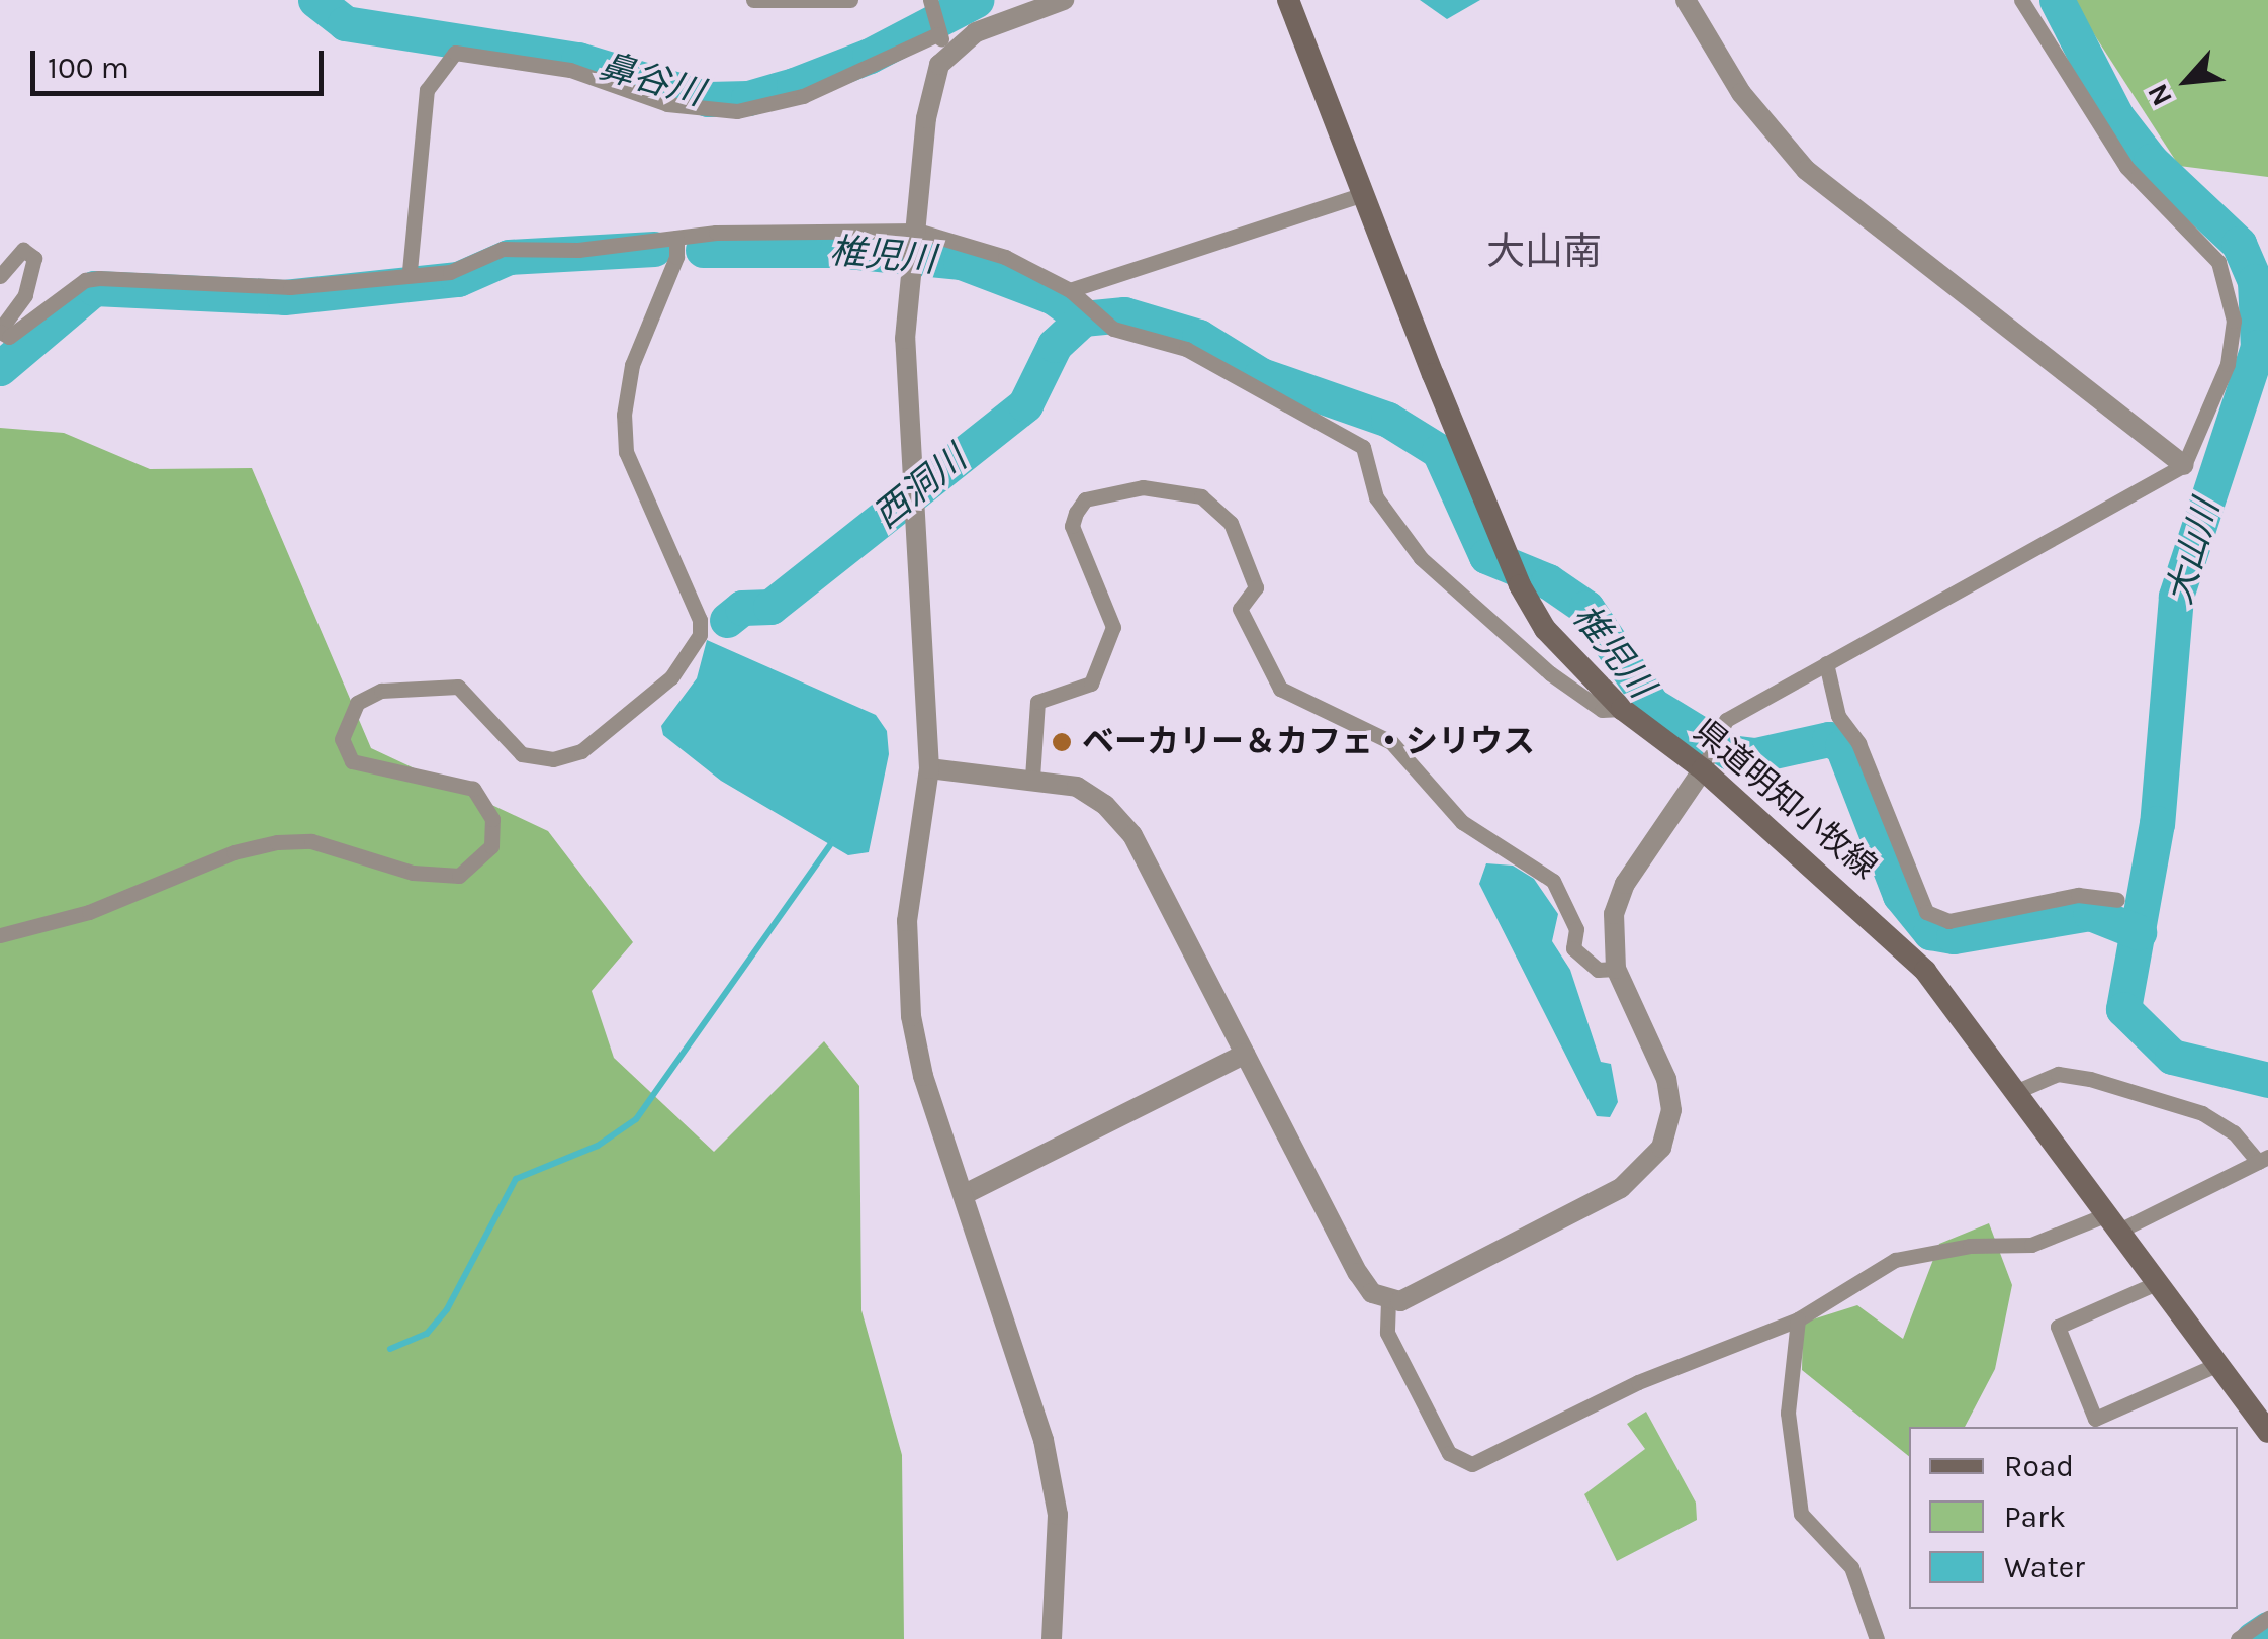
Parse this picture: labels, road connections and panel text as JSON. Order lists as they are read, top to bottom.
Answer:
{
  "streets": {
    "main road": ["県道明知小牧線"]
  },
  "districts": ["大山南"],
  "water": [
    "鼻谷川",
    "椎児川",
    "西洞川",
    "大山川"
  ],
  "places": ["ベーカリー＆カフェ・シリウス"],
  "legend": ["Road", "Park", "Water"],
  "scale_bar": "100 m",
  "north": "bottom left"
}
